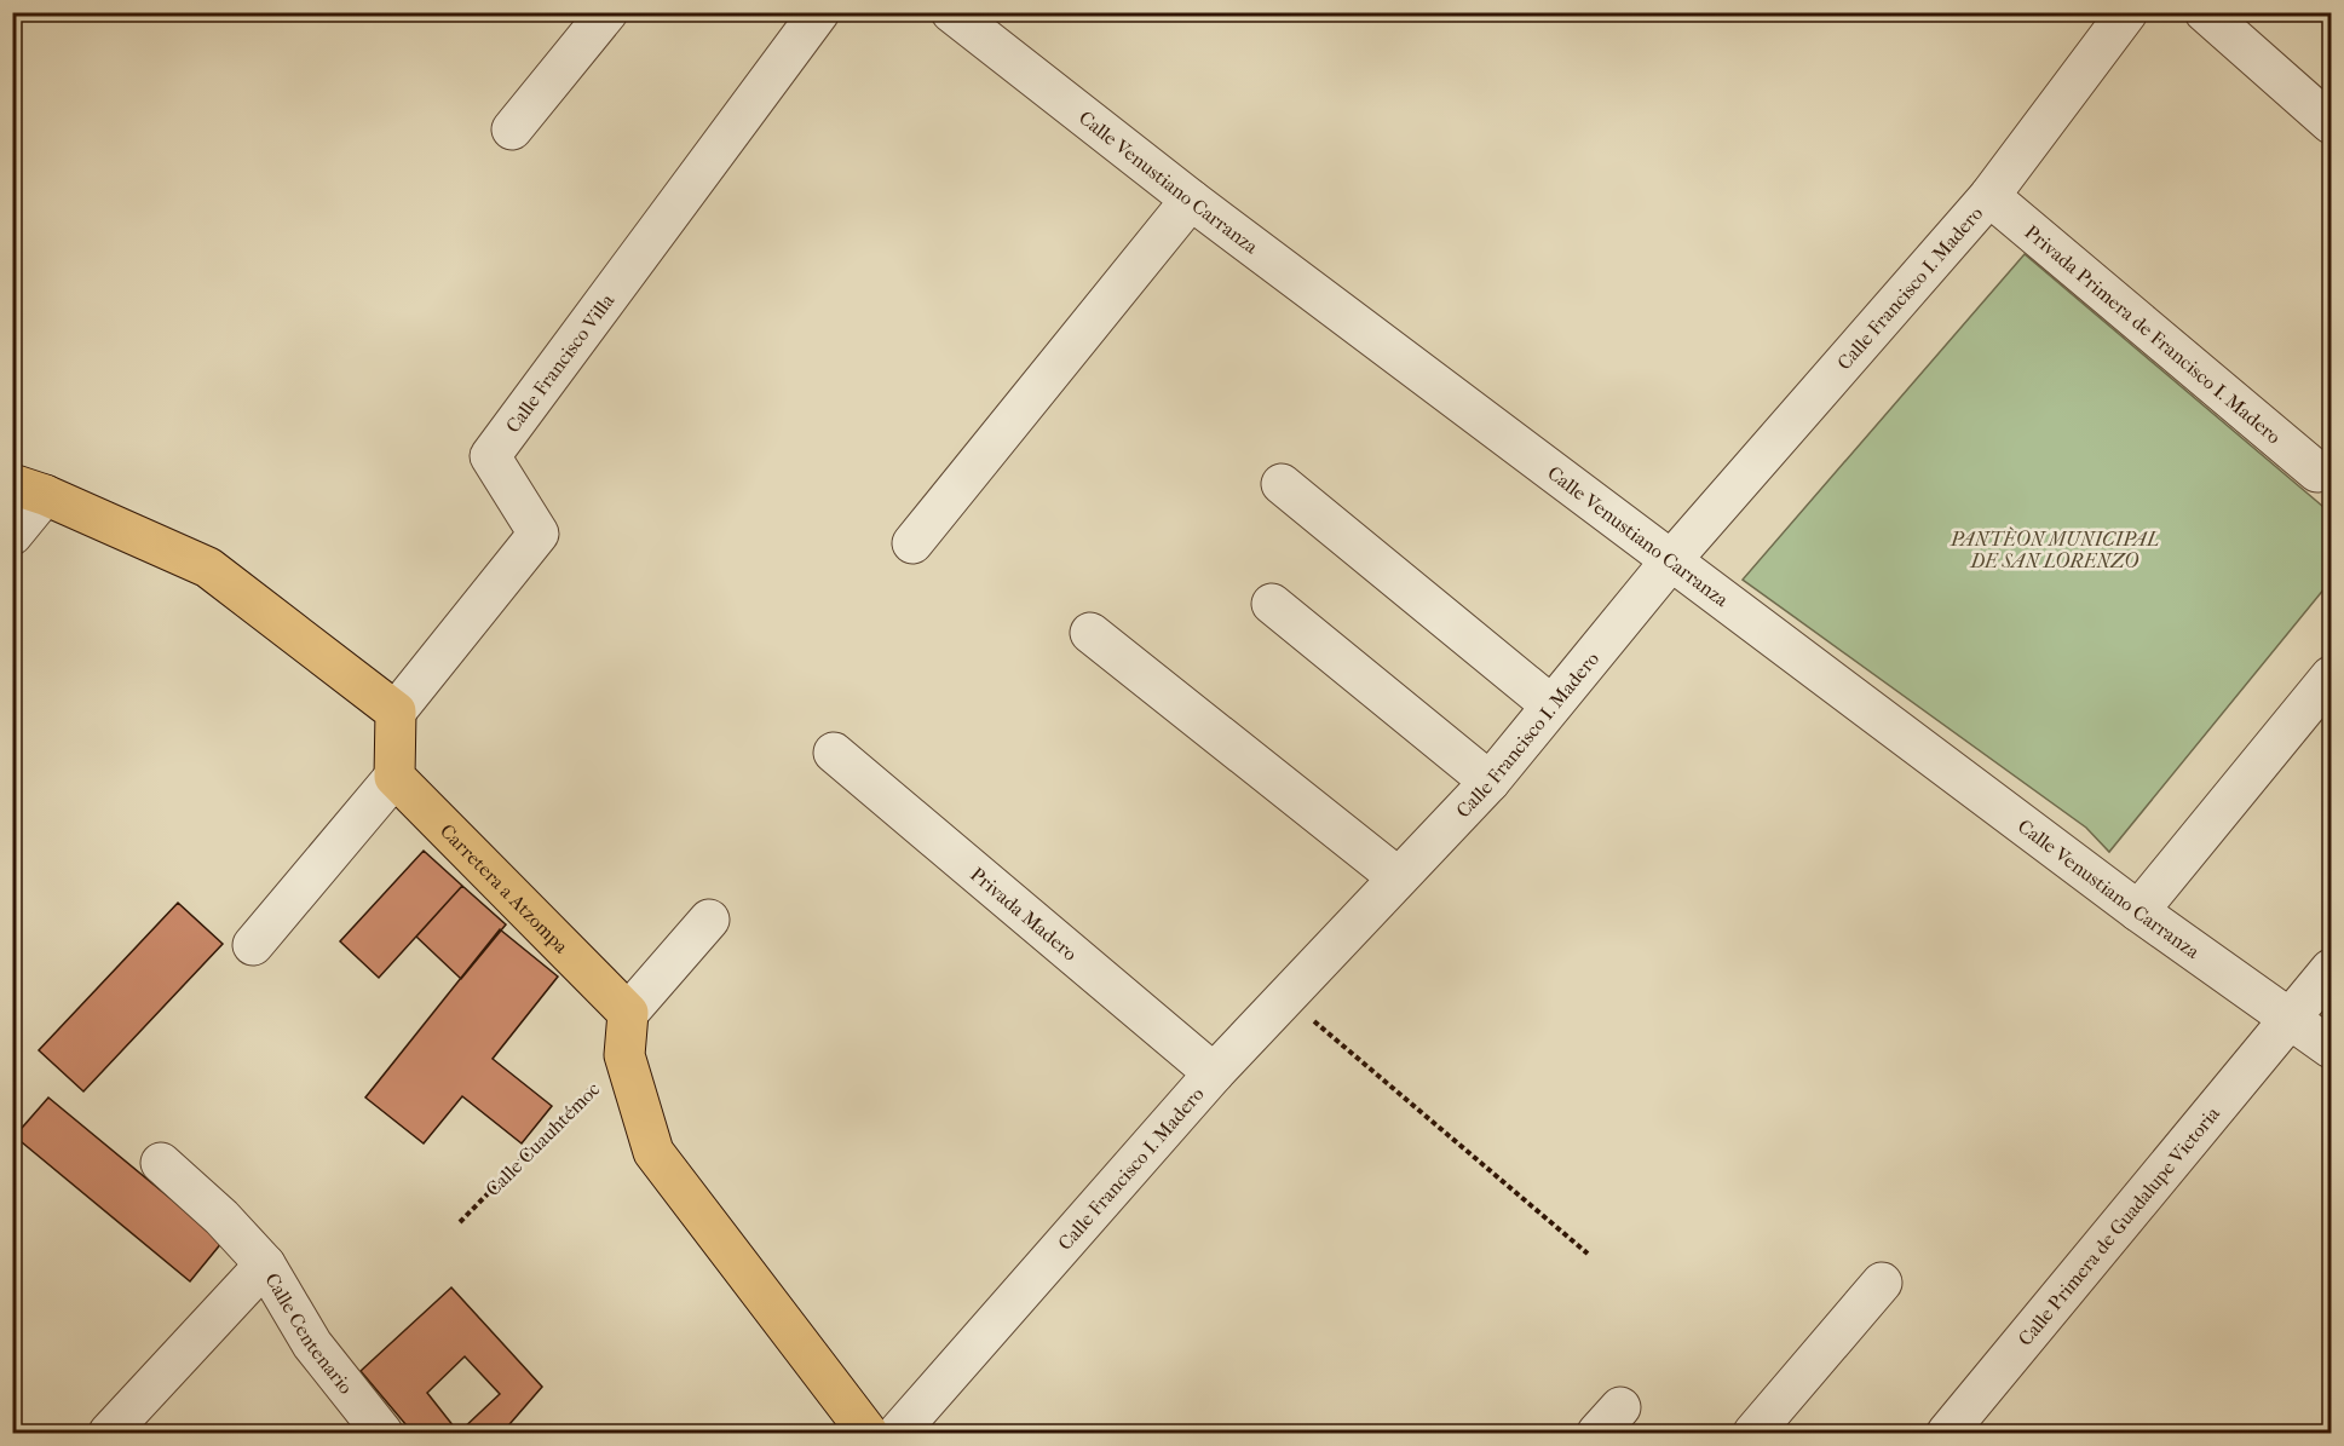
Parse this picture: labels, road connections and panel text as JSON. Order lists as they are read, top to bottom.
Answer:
{
  "streets": {
    "main road": ["Carretera a Atzompa"],
    "street": [
      "Calle Venustiano Carranza",
      "Calle Francisco I. Madero",
      "Privada Primera de Francisco I. Madero",
      "Calle Francisco Villa",
      "Privada Madero",
      "Calle Primera de Guadalupe Victoria",
      "Calle Centenario"
    ],
    "path": ["Calle Cuauhtémoc"]
  },
  "crossings": [
    ["Calle Venustiano Carranza", "Calle Francisco I. Madero"],
    ["Calle Venustiano Carranza", "Calle Primera de Guadalupe Victoria"],
    ["Calle Francisco I. Madero", "Privada Primera de Francisco I. Madero"],
    ["Calle Francisco I. Madero", "Privada Madero"]
  ],
  "parks": ["PANTÈON MUNICIPAL DE SAN LORENZO"]
}
